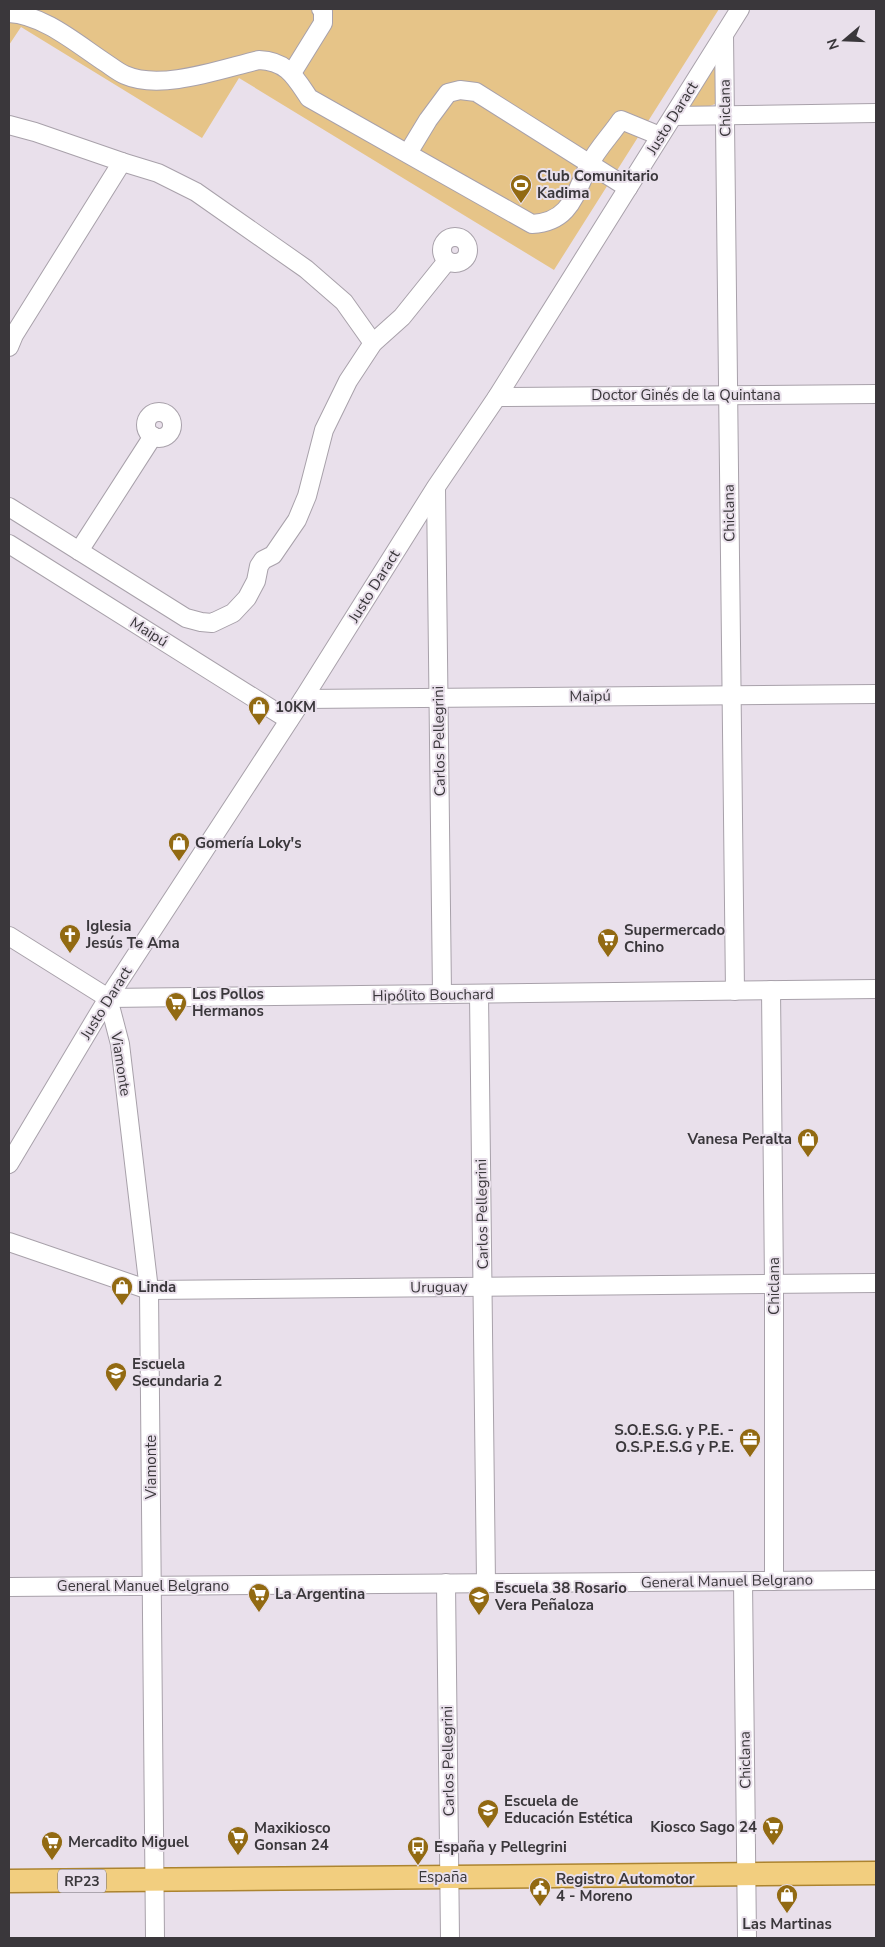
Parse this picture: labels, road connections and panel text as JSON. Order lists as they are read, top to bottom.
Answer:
{
  "streets": {
    "main road": ["España", "RP23"],
    "street": [
      "Chiclana",
      "Justo Daract",
      "Doctor Ginés de la Quintana",
      "Maipú",
      "Carlos Pellegrini",
      "Hipólito Bouchard",
      "Viamonte",
      "Uruguay",
      "General Manuel Belgrano"
    ]
  },
  "crossings": [
    ["Chiclana", "Justo Daract"],
    ["Chiclana", "Doctor Ginés de la Quintana"],
    ["Chiclana", "Maipú"],
    ["Chiclana", "Hipólito Bouchard"],
    ["Chiclana", "Uruguay"],
    ["Chiclana", "General Manuel Belgrano"],
    ["Chiclana", "España"],
    ["Justo Daract", "Doctor Ginés de la Quintana"],
    ["Justo Daract", "Maipú"],
    ["Justo Daract", "Carlos Pellegrini"],
    ["Justo Daract", "Hipólito Bouchard"],
    ["Justo Daract", "Viamonte"],
    ["Maipú", "Carlos Pellegrini"],
    ["Carlos Pellegrini", "Hipólito Bouchard"],
    ["Carlos Pellegrini", "Uruguay"],
    ["Carlos Pellegrini", "General Manuel Belgrano"],
    ["Carlos Pellegrini", "España"],
    ["Hipólito Bouchard", "Viamonte"],
    ["Viamonte", "Uruguay"],
    ["Viamonte", "General Manuel Belgrano"],
    ["Viamonte", "España"]
  ],
  "places": {
    "sports": ["Club Comunitario Kadima"],
    "shop": [
      "10KM",
      "Gomería Loky's",
      "Vanesa Peralta",
      "Linda",
      "Las Martinas"
    ],
    "church": ["Iglesia Jesús Te Ama"],
    "supermarket": [
      "Supermercado Chino",
      "Los Pollos Hermanos",
      "La Argentina",
      "Kiosco Sago 24",
      "Maxikiosco Gonsan 24",
      "Mercadito Miguel"
    ],
    "school or university": ["Escuela Secundaria 2", "Escuela 38 Rosario Vera Peñaloza", "Escuela de Educación Estética"],
    "office": ["S.O.E.S.G. y P.E. - O.S.P.E.S.G y P.E."],
    "bus stop": ["España y Pellegrini"],
    "public building": ["Registro Automotor 4 - Moreno"]
  },
  "north": "left"
}
